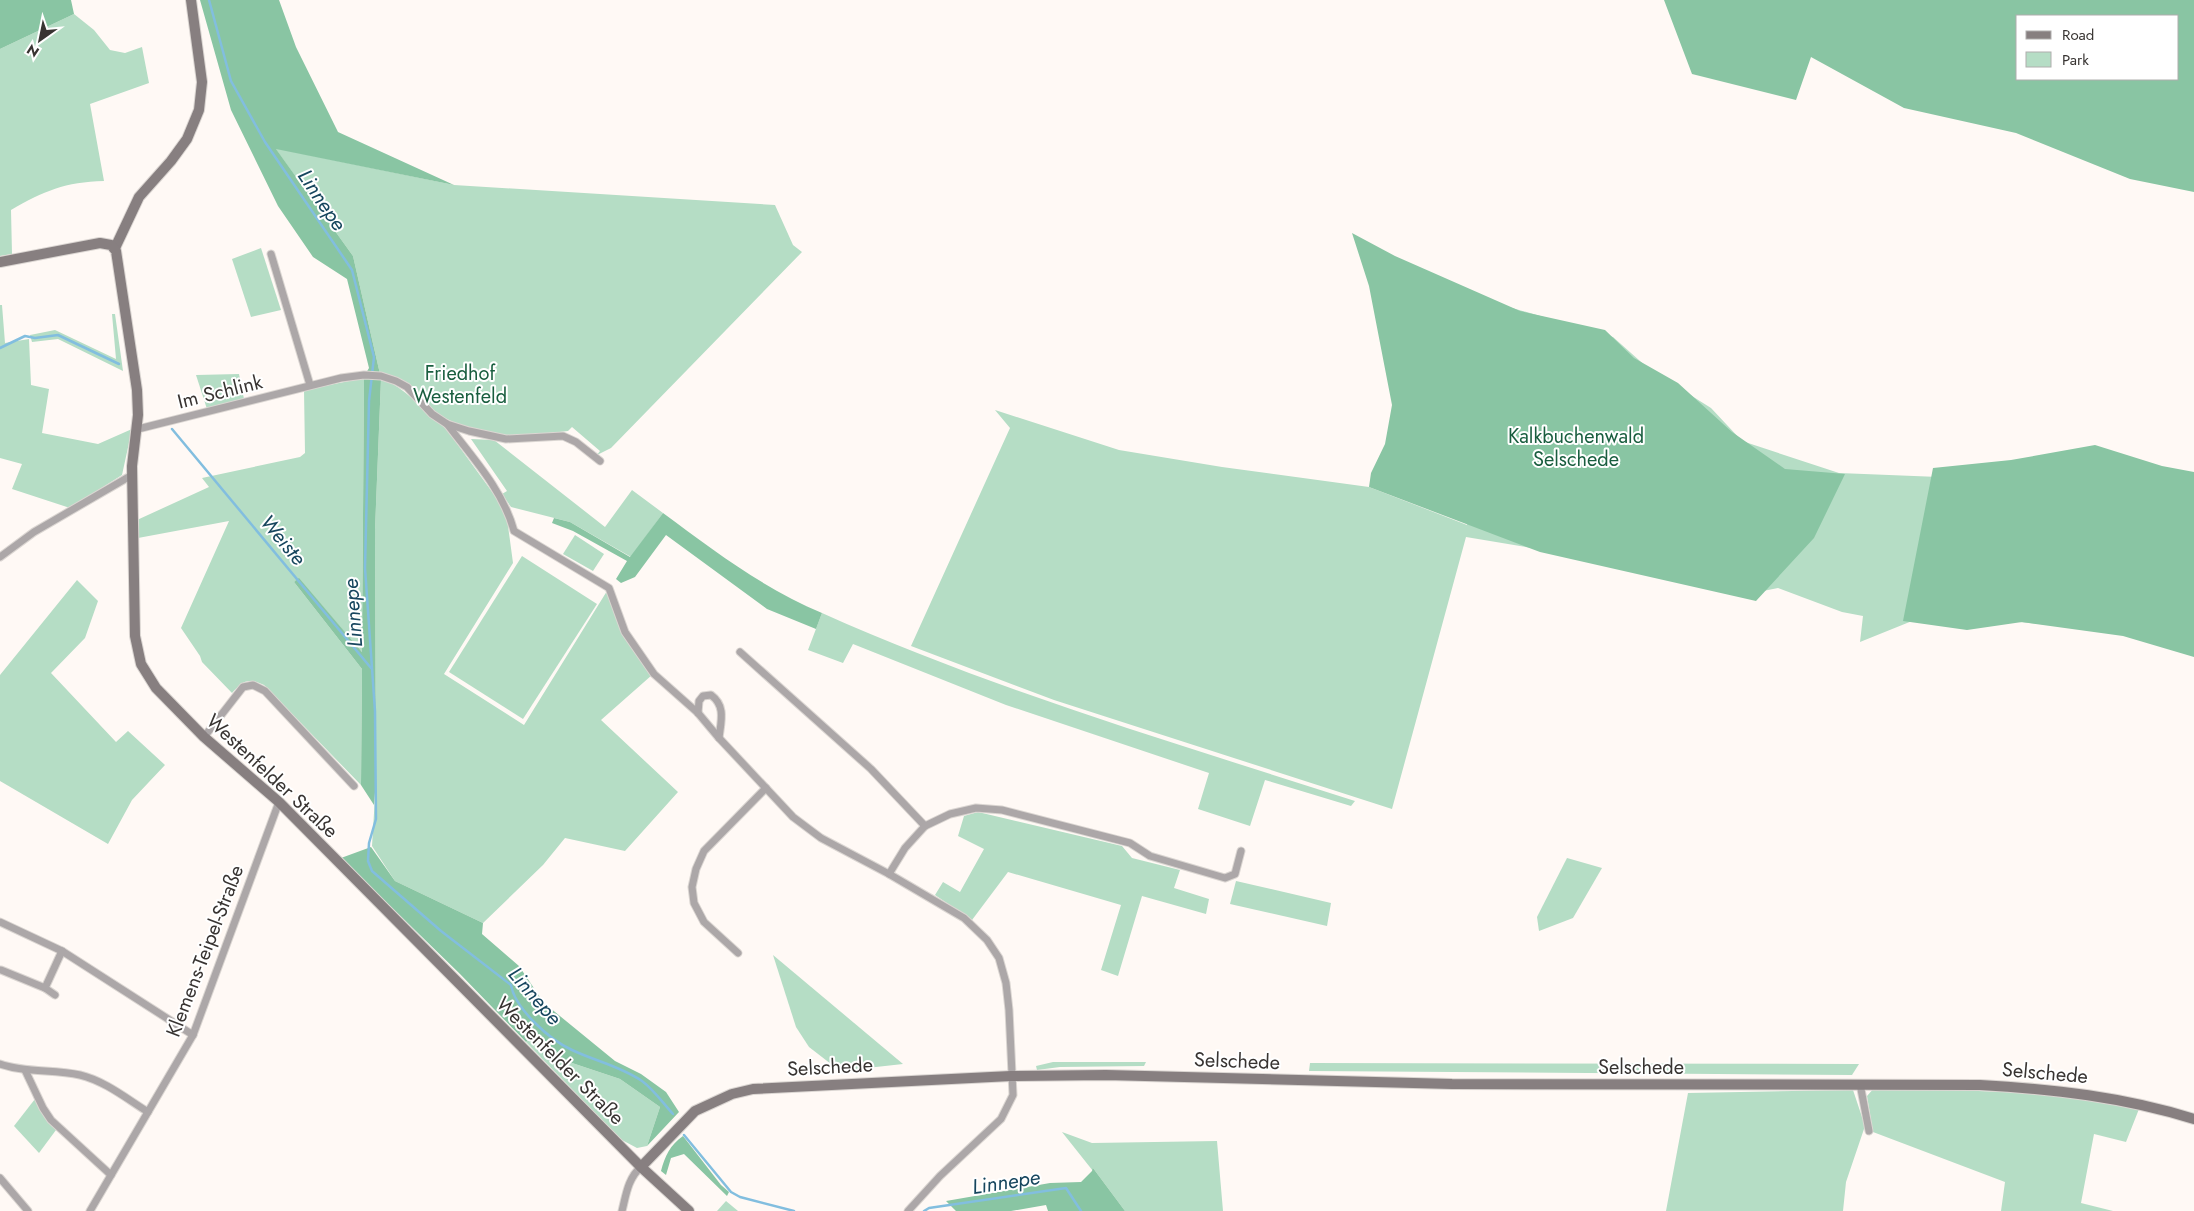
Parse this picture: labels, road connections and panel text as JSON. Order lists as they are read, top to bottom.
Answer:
{
  "streets": {
    "street": [
      "Im Schlink",
      "Westenfelder Straße",
      "Klemens-Teipel-Straße",
      "Selschede"
    ]
  },
  "crossings": [
    ["Im Schlink", "Westenfelder Straße"],
    ["Westenfelder Straße", "Klemens-Teipel-Straße"],
    ["Westenfelder Straße", "Selschede"]
  ],
  "water": ["Linnepe", "Weiste"],
  "parks": ["Friedhof Westenfeld", "Kalkbuchenwald Selschede"],
  "legend": ["Road", "Park"],
  "north": "bottom left"
}
